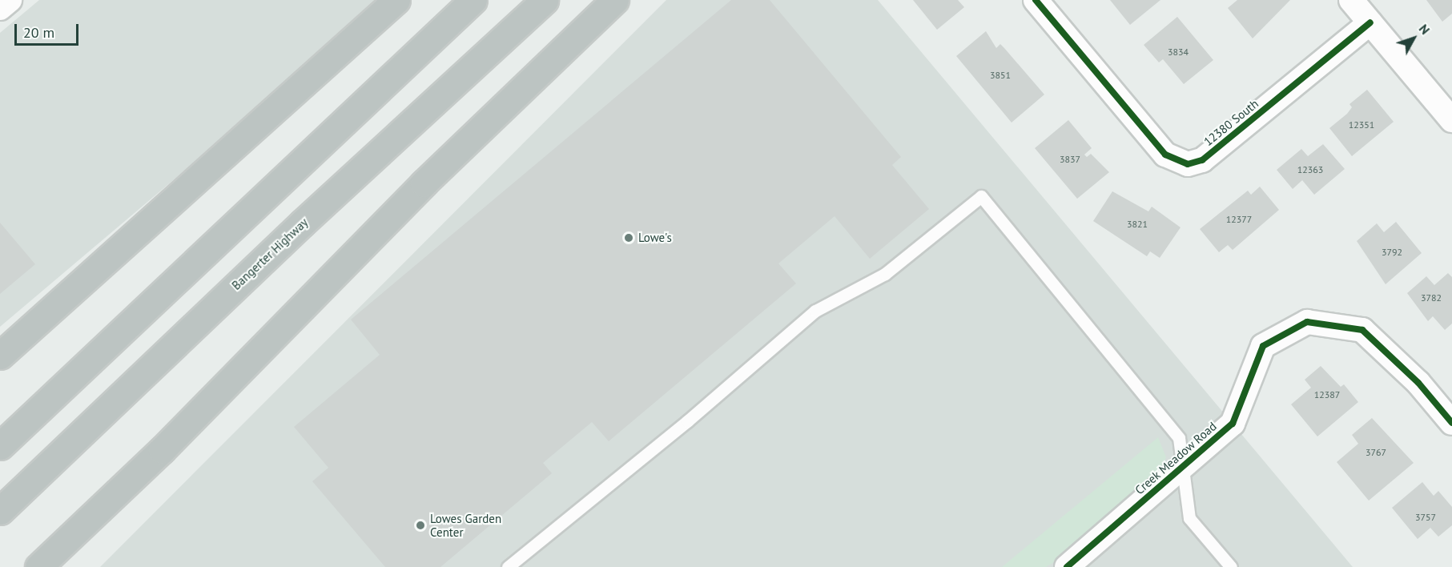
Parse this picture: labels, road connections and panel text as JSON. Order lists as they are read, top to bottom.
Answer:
{
  "streets": {
    "highway": ["Bangerter Highway"],
    "street": ["12380 South", "Creek Meadow Road"]
  },
  "places": ["Lowe's", "Lowes Garden Center"],
  "house_numbers": [
    "3834",
    "3851",
    "12351",
    "3837",
    "12363",
    "12377",
    "3821",
    "3792",
    "3782",
    "12387",
    "3767",
    "3757"
  ],
  "scale_bar": "20 m",
  "north": "top right"
}
